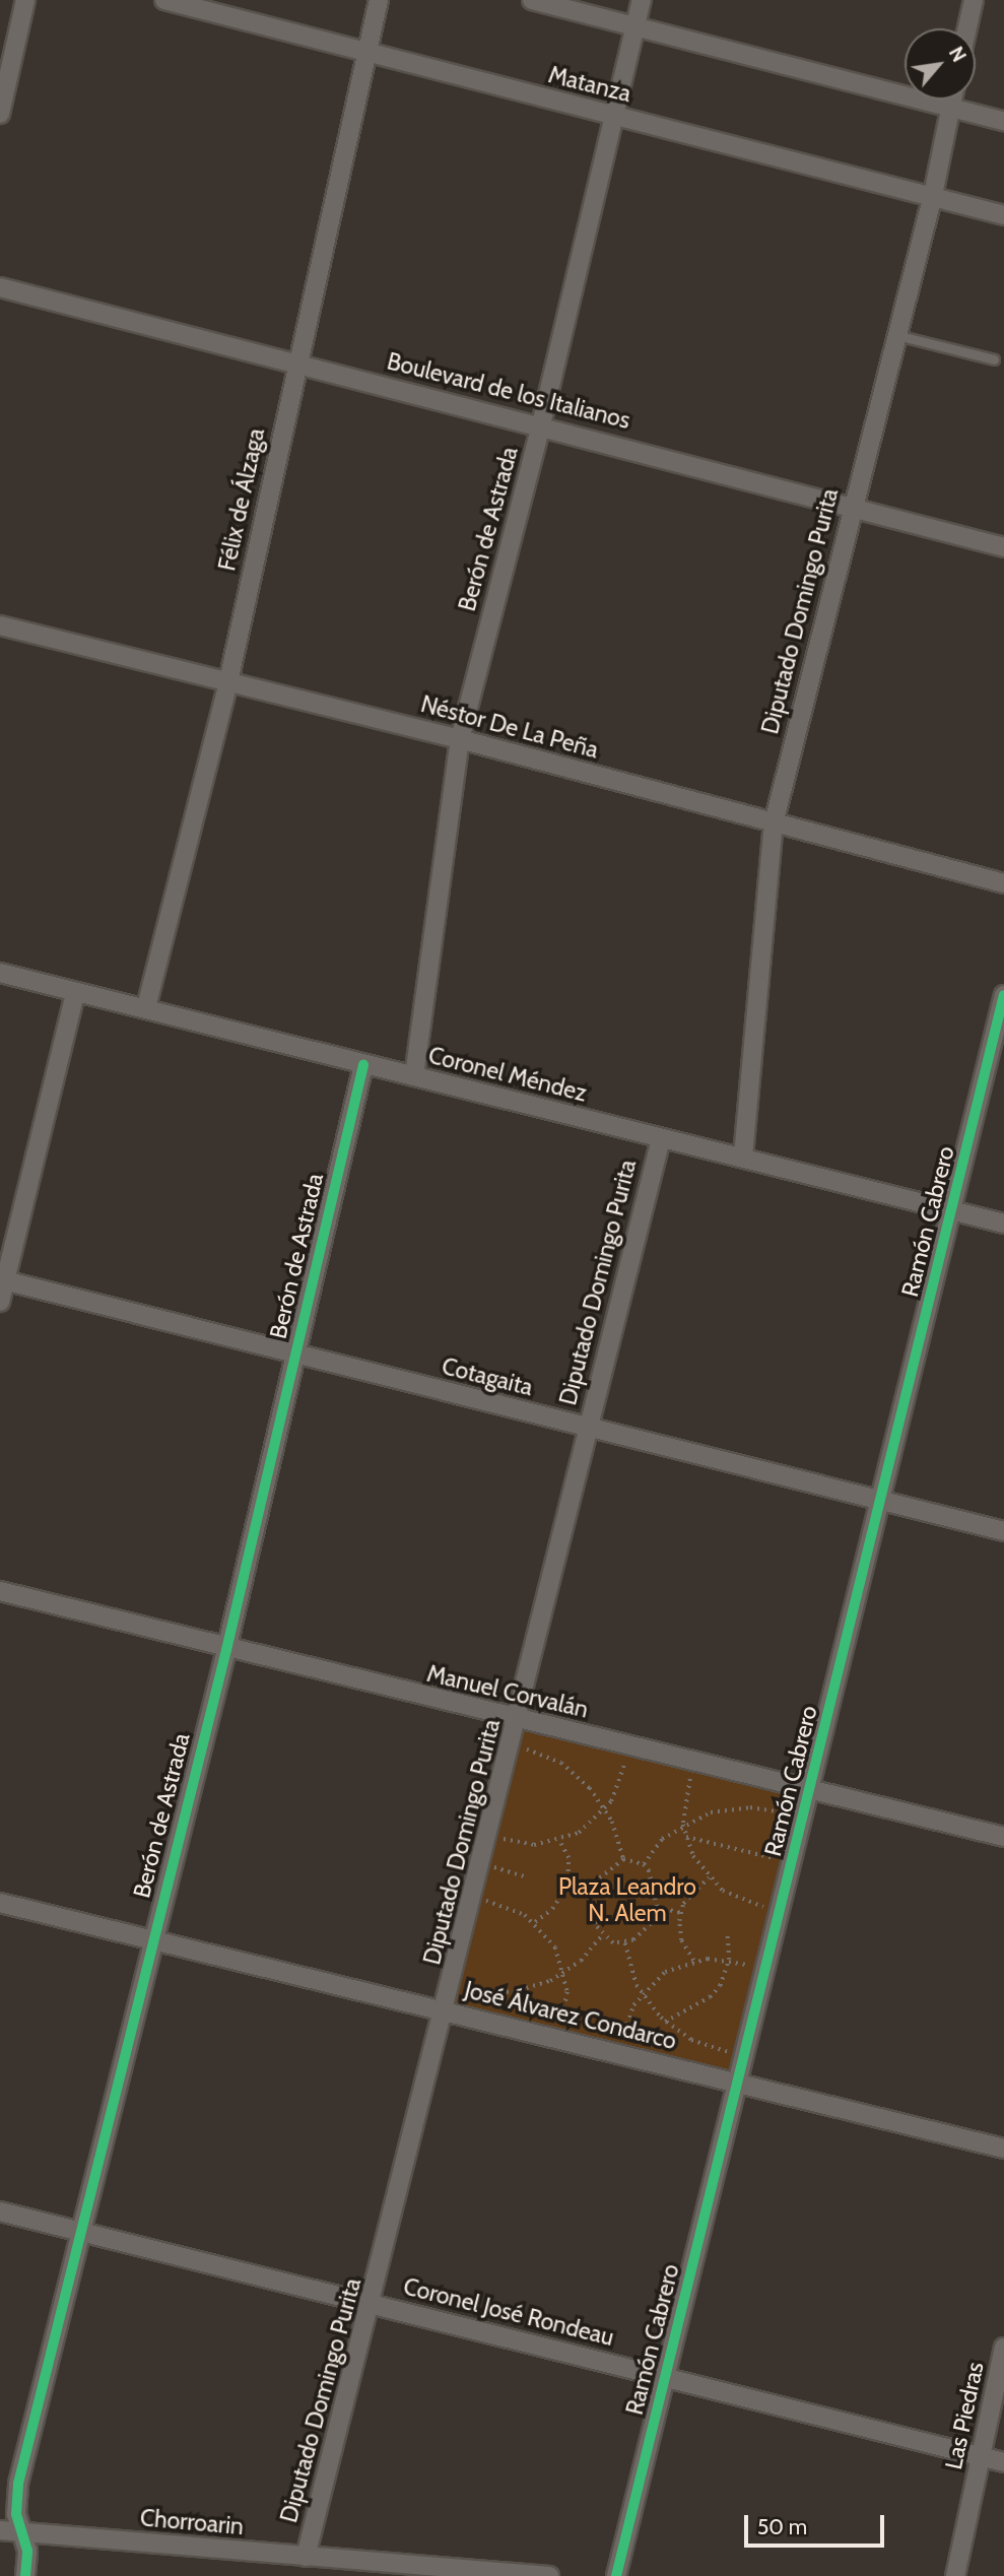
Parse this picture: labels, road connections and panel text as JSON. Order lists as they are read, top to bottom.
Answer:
{
  "streets": {
    "street": [
      "Matanza",
      "Boulevard de los Italianos",
      "Félix de Álzaga",
      "Berón de Astrada",
      "Diputado Domingo Purita",
      "Néstor De La Peña",
      "Coronel Méndez",
      "Ramón Cabrero",
      "Cotagaita",
      "Manuel Corvalán",
      "José Álvarez Condarco",
      "Coronel José Rondeau",
      "Las Piedras",
      "Chorroarin"
    ]
  },
  "crossings": [
    ["Matanza", "Félix de Álzaga"],
    ["Matanza", "Berón de Astrada"],
    ["Matanza", "Diputado Domingo Purita"],
    ["Boulevard de los Italianos", "Félix de Álzaga"],
    ["Boulevard de los Italianos", "Berón de Astrada"],
    ["Boulevard de los Italianos", "Diputado Domingo Purita"],
    ["Félix de Álzaga", "Néstor De La Peña"],
    ["Félix de Álzaga", "Coronel Méndez"],
    ["Berón de Astrada", "Néstor De La Peña"],
    ["Berón de Astrada", "Coronel Méndez"],
    ["Berón de Astrada", "Cotagaita"],
    ["Berón de Astrada", "Manuel Corvalán"],
    ["Berón de Astrada", "José Álvarez Condarco"],
    ["Berón de Astrada", "Coronel José Rondeau"],
    ["Berón de Astrada", "Chorroarin"],
    ["Diputado Domingo Purita", "Néstor De La Peña"],
    ["Diputado Domingo Purita", "Coronel Méndez"],
    ["Diputado Domingo Purita", "Cotagaita"],
    ["Diputado Domingo Purita", "Manuel Corvalán"],
    ["Diputado Domingo Purita", "José Álvarez Condarco"],
    ["Diputado Domingo Purita", "Coronel José Rondeau"],
    ["Diputado Domingo Purita", "Chorroarin"],
    ["Coronel Méndez", "Ramón Cabrero"],
    ["Ramón Cabrero", "Cotagaita"],
    ["Ramón Cabrero", "Manuel Corvalán"],
    ["Ramón Cabrero", "José Álvarez Condarco"],
    ["Ramón Cabrero", "Coronel José Rondeau"],
    ["Coronel José Rondeau", "Las Piedras"]
  ],
  "parks": ["Plaza Leandro N. Alem"],
  "scale_bar": "50 m",
  "north": "top right"
}
